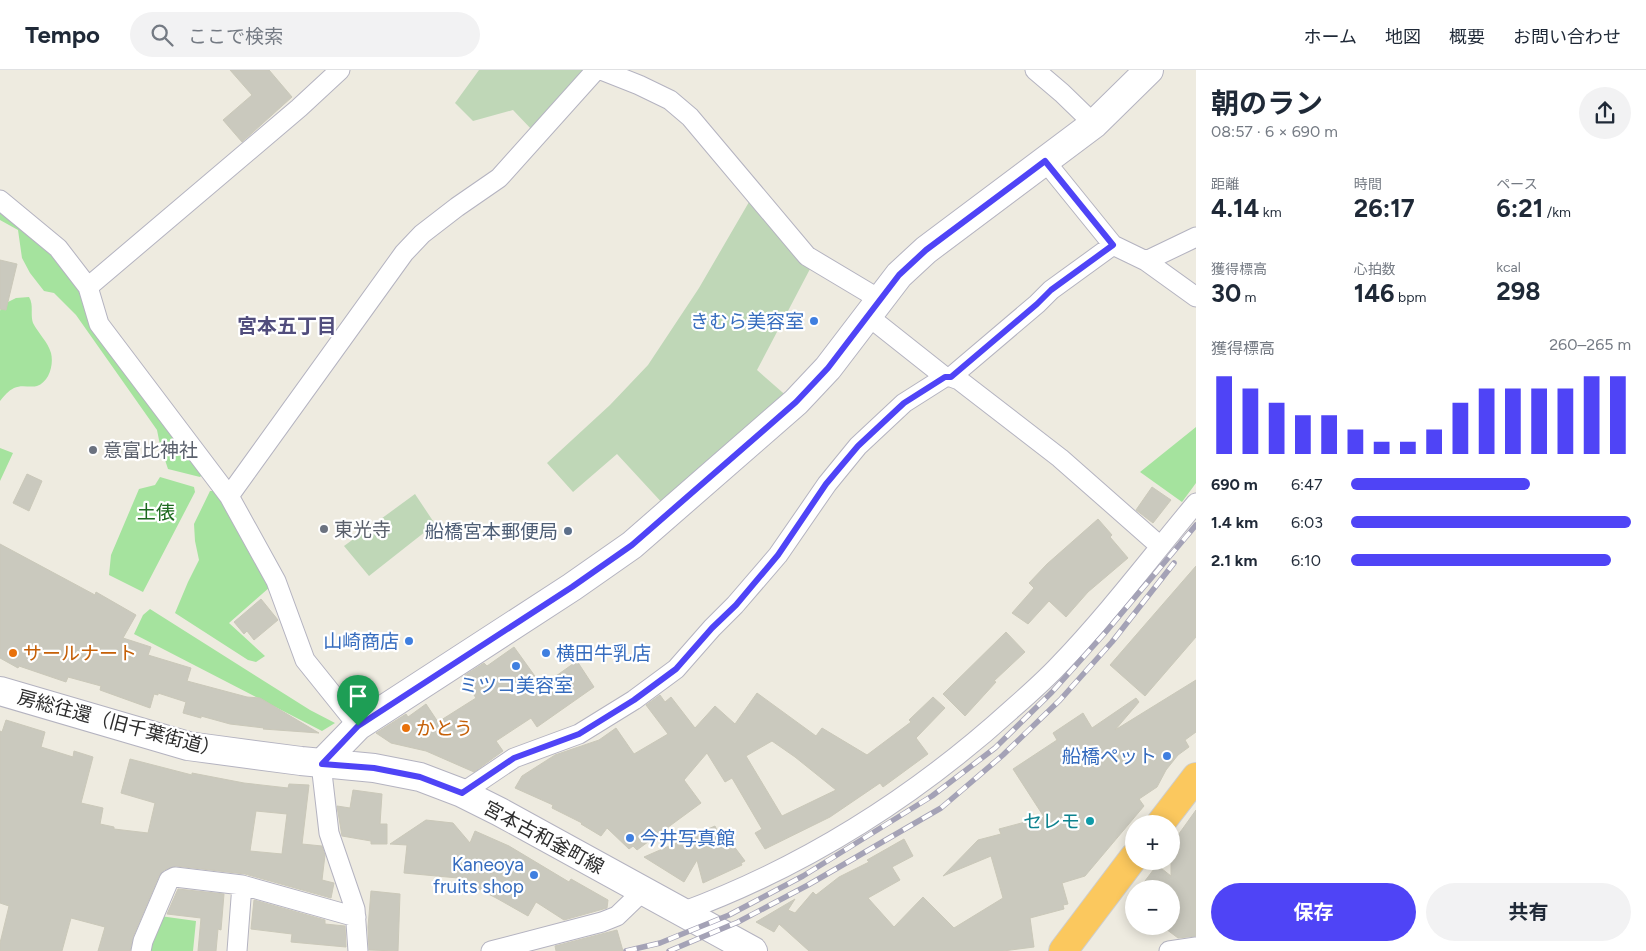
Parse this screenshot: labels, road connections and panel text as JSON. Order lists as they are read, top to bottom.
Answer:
{
  "streets": {
    "street": ["房総往還（旧千葉街道）", "宮本古和釜町線"]
  },
  "crossings": [
    ["房総往還（旧千葉街道）", "宮本古和釜町線"]
  ],
  "districts": ["宮本五丁目"],
  "parks": ["土俵"],
  "places": [
    "きむら美容室",
    "意富比神社",
    "東光寺",
    "船橋宮本郵便局",
    "山崎商店",
    "サールナート",
    "横田牛乳店",
    "ミツコ美容室",
    "かとう",
    "船橋ペット",
    "セレモ",
    "今井写真館",
    "Kaneoya fruits shop"
  ],
  "page": {
    "header": "Tempo",
    "search": "ここで検索",
    "nav": [
      "ホーム",
      "地図",
      "概要",
      "お問い合わせ"
    ],
    "heading": ["朝のラン", "08:57 · 6 × 690 m"],
    "stats": [
      ["距離", "4.14 km"],
      ["時間", "26:17"],
      ["ペース", "6:21 /km"],
      ["獲得標高", "30 m"],
      ["心拍数", "146 bpm"],
      ["kcal", "298"]
    ],
    "chart": ["獲得標高", "260–265 m"],
    "list": [
      {
        "name": "690 m",
        "note": "6:47"
      },
      {
        "name": "1.4 km",
        "note": "6:03"
      },
      {
        "name": "2.1 km",
        "note": "6:10"
      }
    ],
    "map_buttons": ["+", "−"],
    "buttons": ["保存", "共有"]
  }
}
